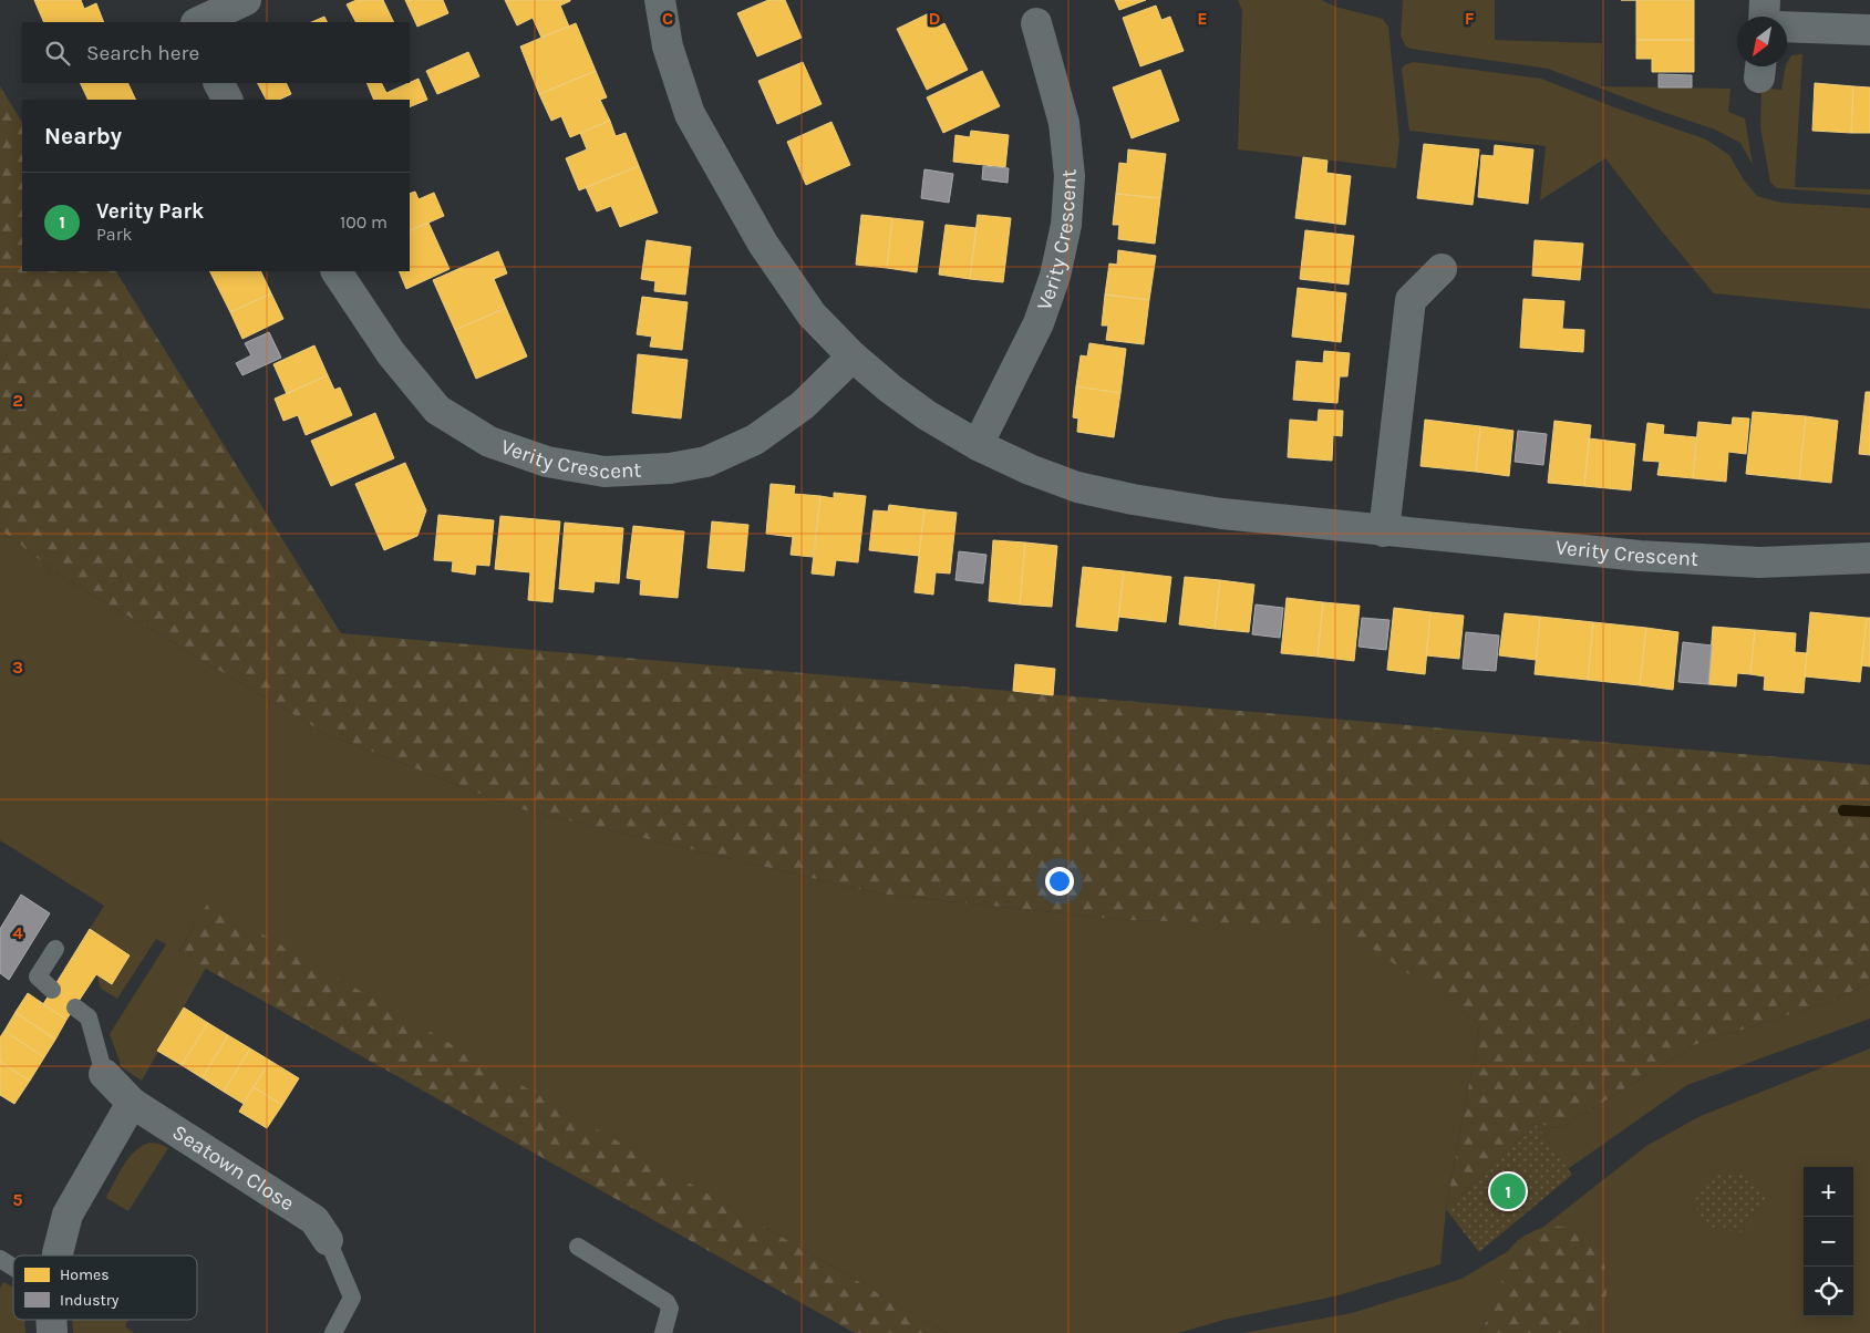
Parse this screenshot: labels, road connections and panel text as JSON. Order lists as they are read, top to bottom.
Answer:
{
  "streets": {
    "street": ["Verity Crescent", "Seatown Close"]
  },
  "legend": ["Homes", "Industry"],
  "north": "bottom left",
  "page": {
    "search": "Search here",
    "heading": "Nearby",
    "list": [
      {
        "mark": "1",
        "name": "Verity Park",
        "note": "Park",
        "value": "100 m"
      }
    ],
    "map_buttons": ["+", "−"],
    "pins": "1"
  },
  "grid": {
    "columns": [
      "C",
      "D",
      "E",
      "F"
    ],
    "rows": [
      "2",
      "3",
      "4",
      "5"
    ]
  }
}
